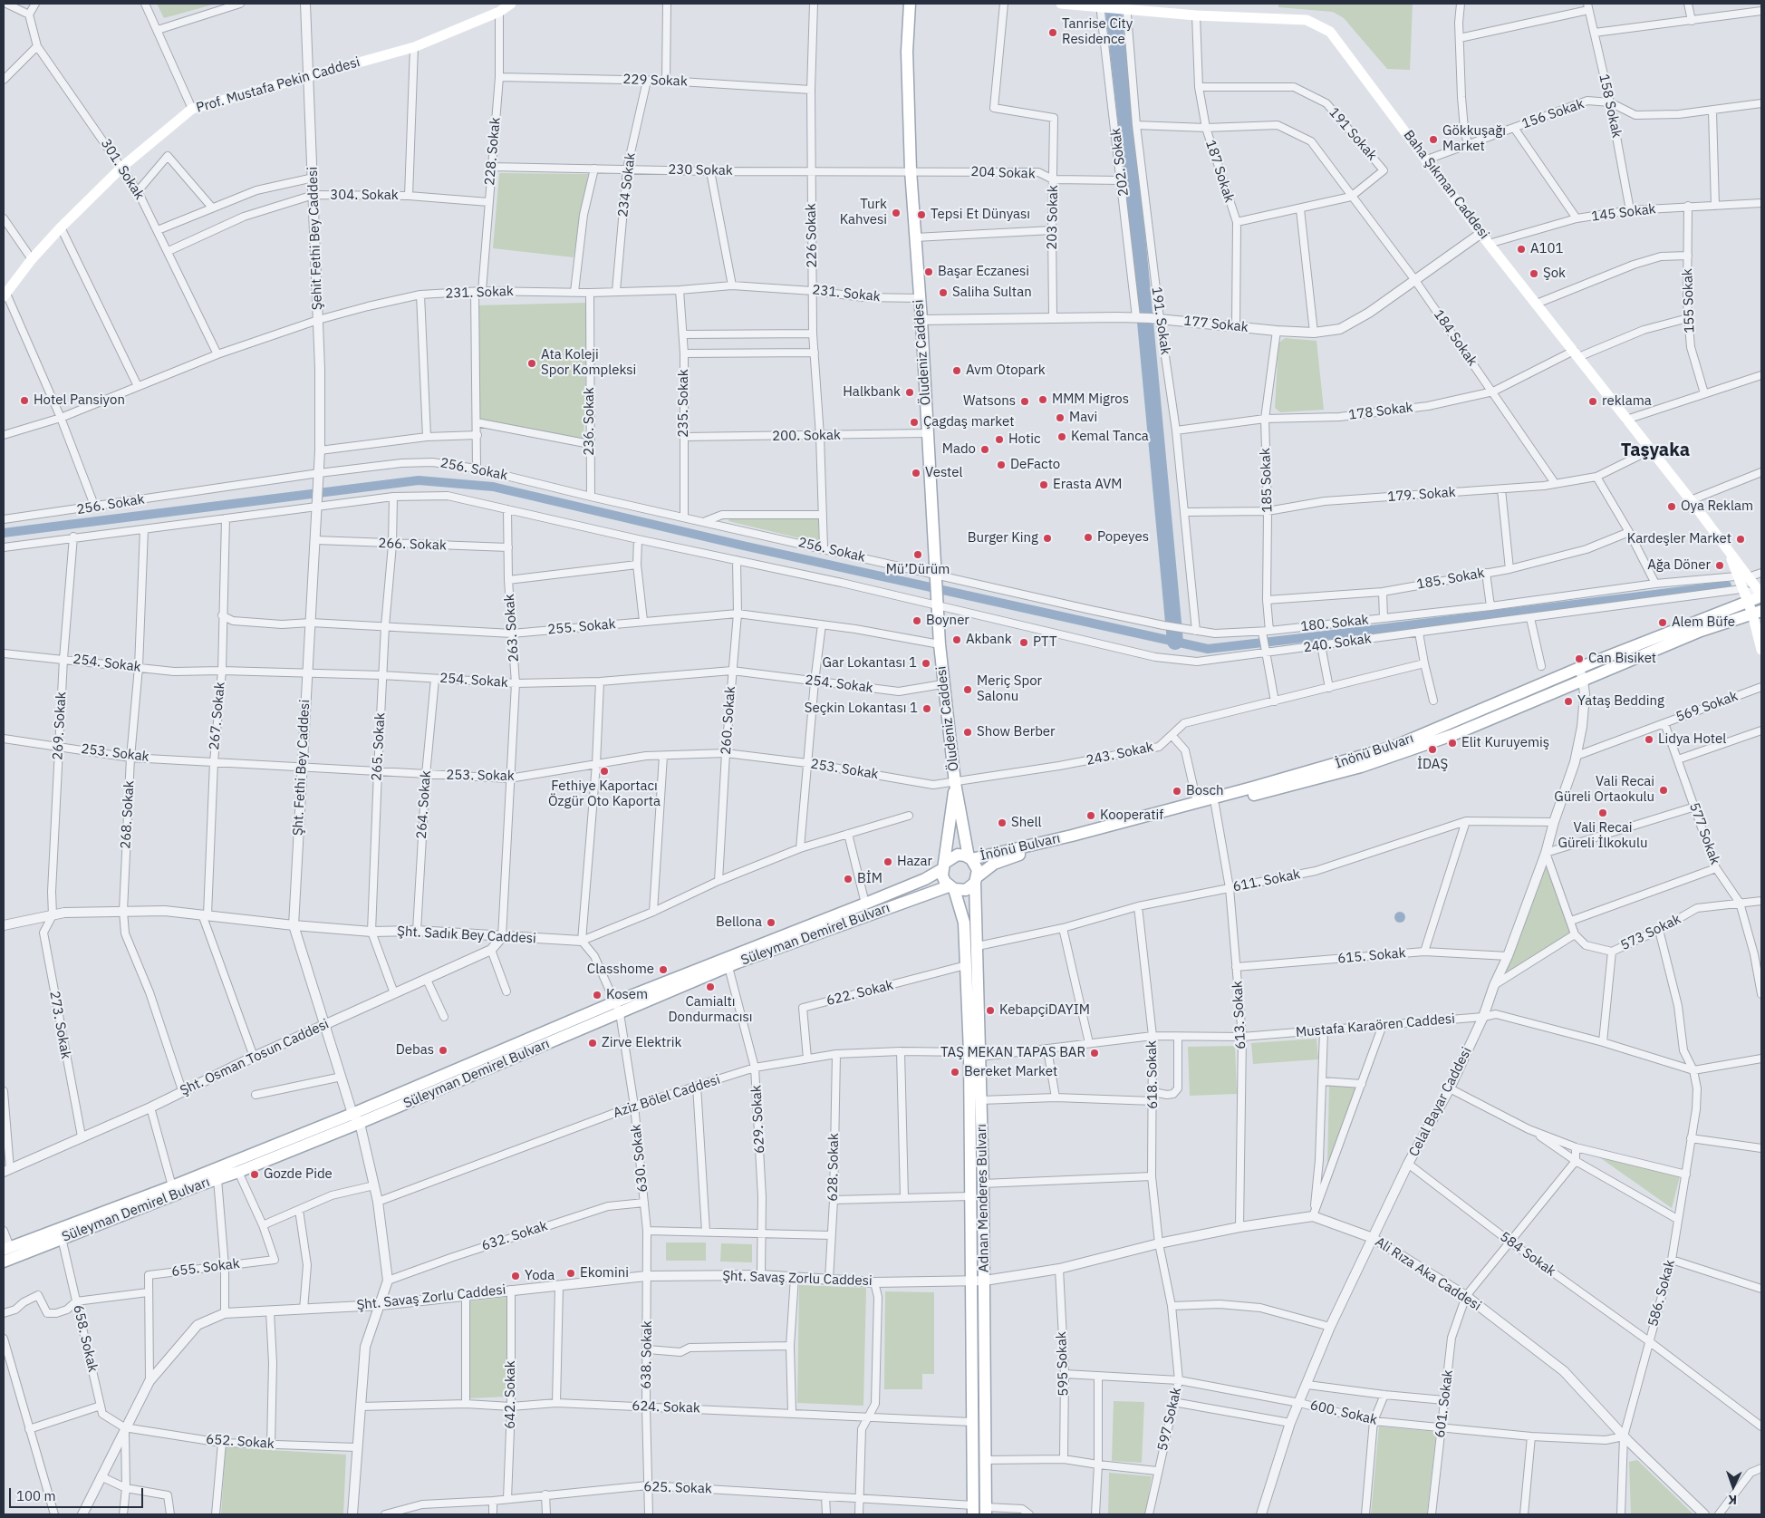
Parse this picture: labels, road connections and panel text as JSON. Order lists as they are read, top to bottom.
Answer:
{
  "streets": {
    "main road": [
      "Prof. Mustafa Pekin Caddesi",
      "Baha Şıkman Caddesi",
      "Öludeniz Caddesi",
      "İnönü Bulvarı",
      "Süleyman Demirel Bulvarı",
      "Adnan Menderes Bulvarı"
    ],
    "street": [
      "229 Sokak",
      "158 Sokak",
      "156 Sokak",
      "191 Sokak",
      "228. Sokak",
      "202. Sokak",
      "301. Sokak",
      "230 Sokak",
      "187 Sokak",
      "204 Sokak",
      "234 Sokak",
      "304. Sokak",
      "145 Sokak",
      "203 Sokak",
      "226 Sokak",
      "Şehit Fethi Bey Caddesi",
      "231. Sokak",
      "155 Sokak",
      "191. Sokak",
      "177 Sokak",
      "184 Sokak",
      "235. Sokak",
      "178 Sokak",
      "236. Sokak",
      "200. Sokak",
      "256. Sokak",
      "185 Sokak",
      "179. Sokak",
      "266. Sokak",
      "185. Sokak",
      "180. Sokak",
      "255. Sokak",
      "263. Sokak",
      "240. Sokak",
      "254. Sokak",
      "569 Sokak",
      "267. Sokak",
      "260. Sokak",
      "269. Sokak",
      "265. Sokak",
      "253. Sokak",
      "243. Sokak",
      "Şht. Fethi Bey Caddesi",
      "264. Sokak",
      "268. Sokak",
      "577 Sokak",
      "611. Sokak",
      "573 Sokak",
      "Şht. Sadık Bey Caddesi",
      "615. Sokak",
      "622. Sokak",
      "613. Sokak",
      "273. Sokak",
      "Mustafa Karaören Caddesi",
      "Şht. Osman Tosun Caddesi",
      "618. Sokak",
      "Aziz Bölel Caddesi",
      "Celal Bayar Caddesi",
      "629. Sokak",
      "630. Sokak",
      "628. Sokak",
      "632. Sokak",
      "584 Sokak",
      "655. Sokak",
      "Ali Rıza Aka Caddesi",
      "Şht. Savaş Zorlu Caddesi",
      "586. Sokak",
      "658. Sokak",
      "638. Sokak",
      "595 Sokak",
      "642. Sokak",
      "601. Sokak",
      "624. Sokak",
      "600. Sokak",
      "597 Sokak",
      "652. Sokak",
      "625. Sokak"
    ]
  },
  "crossings": [
    ["229 Sokak", "228. Sokak"],
    ["229 Sokak", "234 Sokak"],
    ["229 Sokak", "226 Sokak"],
    ["Prof. Mustafa Pekin Caddesi", "228. Sokak"],
    ["Prof. Mustafa Pekin Caddesi", "301. Sokak"],
    ["Prof. Mustafa Pekin Caddesi", "Şehit Fethi Bey Caddesi"],
    ["158 Sokak", "156 Sokak"],
    ["158 Sokak", "145 Sokak"],
    ["156 Sokak", "Baha Şıkman Caddesi"],
    ["191 Sokak", "187 Sokak"],
    ["191 Sokak", "184 Sokak"],
    ["228. Sokak", "230 Sokak"],
    ["228. Sokak", "304. Sokak"],
    ["228. Sokak", "231. Sokak"],
    ["228. Sokak", "256. Sokak"],
    ["202. Sokak", "204 Sokak"],
    ["202. Sokak", "Baha Şıkman Caddesi"],
    ["202. Sokak", "177 Sokak"],
    ["301. Sokak", "304. Sokak"],
    ["301. Sokak", "231. Sokak"],
    ["230 Sokak", "204 Sokak"],
    ["230 Sokak", "234 Sokak"],
    ["230 Sokak", "226 Sokak"],
    ["230 Sokak", "Öludeniz Caddesi"],
    ["187 Sokak", "Baha Şıkman Caddesi"],
    ["187 Sokak", "177 Sokak"],
    ["187 Sokak", "184 Sokak"],
    ["204 Sokak", "203 Sokak"],
    ["204 Sokak", "Öludeniz Caddesi"],
    ["234 Sokak", "231. Sokak"],
    ["Baha Şıkman Caddesi", "145 Sokak"],
    ["Baha Şıkman Caddesi", "191. Sokak"],
    ["Baha Şıkman Caddesi", "177 Sokak"],
    ["Baha Şıkman Caddesi", "178 Sokak"],
    ["Baha Şıkman Caddesi", "179. Sokak"],
    ["Baha Şıkman Caddesi", "180. Sokak"],
    ["Baha Şıkman Caddesi", "240. Sokak"],
    ["Baha Şıkman Caddesi", "İnönü Bulvarı"],
    ["304. Sokak", "Şehit Fethi Bey Caddesi"],
    ["145 Sokak", "155 Sokak"],
    ["203 Sokak", "177 Sokak"],
    ["226 Sokak", "231. Sokak"],
    ["226 Sokak", "200. Sokak"],
    ["226 Sokak", "256. Sokak"],
    ["Şehit Fethi Bey Caddesi", "231. Sokak"],
    ["Şehit Fethi Bey Caddesi", "256. Sokak"],
    ["Şehit Fethi Bey Caddesi", "Şht. Fethi Bey Caddesi"],
    ["231. Sokak", "Öludeniz Caddesi"],
    ["231. Sokak", "235. Sokak"],
    ["231. Sokak", "236. Sokak"],
    ["155 Sokak", "178 Sokak"],
    ["191. Sokak", "177 Sokak"],
    ["191. Sokak", "184 Sokak"],
    ["191. Sokak", "178 Sokak"],
    ["191. Sokak", "179. Sokak"],
    ["191. Sokak", "180. Sokak"],
    ["177 Sokak", "184 Sokak"],
    ["177 Sokak", "Öludeniz Caddesi"],
    ["177 Sokak", "185 Sokak"],
    ["184 Sokak", "178 Sokak"],
    ["184 Sokak", "179. Sokak"],
    ["Öludeniz Caddesi", "200. Sokak"],
    ["Öludeniz Caddesi", "256. Sokak"],
    ["Öludeniz Caddesi", "180. Sokak"],
    ["Öludeniz Caddesi", "255. Sokak"],
    ["Öludeniz Caddesi", "240. Sokak"],
    ["Öludeniz Caddesi", "254. Sokak"],
    ["Öludeniz Caddesi", "253. Sokak"],
    ["Öludeniz Caddesi", "243. Sokak"],
    ["Öludeniz Caddesi", "Adnan Menderes Bulvarı"],
    ["235. Sokak", "200. Sokak"],
    ["235. Sokak", "256. Sokak"],
    ["178 Sokak", "185 Sokak"],
    ["236. Sokak", "256. Sokak"],
    ["256. Sokak", "180. Sokak"],
    ["256. Sokak", "263. Sokak"],
    ["256. Sokak", "240. Sokak"],
    ["256. Sokak", "267. Sokak"],
    ["256. Sokak", "260. Sokak"],
    ["256. Sokak", "269. Sokak"],
    ["256. Sokak", "265. Sokak"],
    ["256. Sokak", "Şht. Fethi Bey Caddesi"],
    ["256. Sokak", "268. Sokak"],
    ["185 Sokak", "179. Sokak"],
    ["185 Sokak", "185. Sokak"],
    ["185 Sokak", "180. Sokak"],
    ["185 Sokak", "240. Sokak"],
    ["185 Sokak", "243. Sokak"],
    ["266. Sokak", "263. Sokak"],
    ["266. Sokak", "265. Sokak"],
    ["266. Sokak", "Şht. Fethi Bey Caddesi"],
    ["255. Sokak", "263. Sokak"],
    ["255. Sokak", "267. Sokak"],
    ["255. Sokak", "260. Sokak"],
    ["255. Sokak", "265. Sokak"],
    ["255. Sokak", "Şht. Fethi Bey Caddesi"],
    ["263. Sokak", "254. Sokak"],
    ["263. Sokak", "253. Sokak"],
    ["263. Sokak", "Şht. Sadık Bey Caddesi"],
    ["263. Sokak", "Şht. Osman Tosun Caddesi"],
    ["254. Sokak", "267. Sokak"],
    ["254. Sokak", "260. Sokak"],
    ["254. Sokak", "269. Sokak"],
    ["254. Sokak", "265. Sokak"],
    ["254. Sokak", "Şht. Fethi Bey Caddesi"],
    ["254. Sokak", "264. Sokak"],
    ["254. Sokak", "268. Sokak"],
    ["569 Sokak", "577 Sokak"],
    ["569 Sokak", "Celal Bayar Caddesi"],
    ["267. Sokak", "253. Sokak"],
    ["267. Sokak", "Şht. Sadık Bey Caddesi"],
    ["260. Sokak", "253. Sokak"],
    ["260. Sokak", "Şht. Sadık Bey Caddesi"],
    ["269. Sokak", "253. Sokak"],
    ["269. Sokak", "Şht. Sadık Bey Caddesi"],
    ["269. Sokak", "273. Sokak"],
    ["265. Sokak", "253. Sokak"],
    ["265. Sokak", "Şht. Sadık Bey Caddesi"],
    ["265. Sokak", "Şht. Osman Tosun Caddesi"],
    ["İnönü Bulvarı", "Süleyman Demirel Bulvarı"],
    ["İnönü Bulvarı", "613. Sokak"],
    ["İnönü Bulvarı", "Celal Bayar Caddesi"],
    ["İnönü Bulvarı", "Adnan Menderes Bulvarı"],
    ["253. Sokak", "243. Sokak"],
    ["253. Sokak", "Şht. Fethi Bey Caddesi"],
    ["253. Sokak", "264. Sokak"],
    ["253. Sokak", "268. Sokak"],
    ["253. Sokak", "Adnan Menderes Bulvarı"],
    ["243. Sokak", "Adnan Menderes Bulvarı"],
    ["Şht. Fethi Bey Caddesi", "Süleyman Demirel Bulvarı"],
    ["Şht. Fethi Bey Caddesi", "Şht. Sadık Bey Caddesi"],
    ["Şht. Fethi Bey Caddesi", "Şht. Osman Tosun Caddesi"],
    ["Şht. Fethi Bey Caddesi", "Aziz Bölel Caddesi"],
    ["Şht. Fethi Bey Caddesi", "632. Sokak"],
    ["264. Sokak", "Şht. Sadık Bey Caddesi"],
    ["268. Sokak", "Şht. Sadık Bey Caddesi"],
    ["268. Sokak", "Şht. Osman Tosun Caddesi"],
    ["577 Sokak", "573 Sokak"],
    ["611. Sokak", "613. Sokak"],
    ["611. Sokak", "618. Sokak"],
    ["611. Sokak", "Celal Bayar Caddesi"],
    ["611. Sokak", "Adnan Menderes Bulvarı"],
    ["Süleyman Demirel Bulvarı", "629. Sokak"],
    ["Süleyman Demirel Bulvarı", "630. Sokak"],
    ["Süleyman Demirel Bulvarı", "Adnan Menderes Bulvarı"],
    ["Süleyman Demirel Bulvarı", "655. Sokak"],
    ["Süleyman Demirel Bulvarı", "658. Sokak"],
    ["Şht. Sadık Bey Caddesi", "273. Sokak"],
    ["Şht. Sadık Bey Caddesi", "Şht. Osman Tosun Caddesi"],
    ["Şht. Sadık Bey Caddesi", "630. Sokak"],
    ["615. Sokak", "613. Sokak"],
    ["615. Sokak", "Celal Bayar Caddesi"],
    ["622. Sokak", "Aziz Bölel Caddesi"],
    ["622. Sokak", "Adnan Menderes Bulvarı"],
    ["613. Sokak", "Mustafa Karaören Caddesi"],
    ["613. Sokak", "Ali Rıza Aka Caddesi"],
    ["273. Sokak", "Şht. Osman Tosun Caddesi"],
    ["Mustafa Karaören Caddesi", "618. Sokak"],
    ["Mustafa Karaören Caddesi", "Celal Bayar Caddesi"],
    ["Mustafa Karaören Caddesi", "Adnan Menderes Bulvarı"],
    ["Mustafa Karaören Caddesi", "586. Sokak"],
    ["618. Sokak", "Ali Rıza Aka Caddesi"],
    ["618. Sokak", "597 Sokak"],
    ["Aziz Bölel Caddesi", "629. Sokak"],
    ["Aziz Bölel Caddesi", "630. Sokak"],
    ["Aziz Bölel Caddesi", "628. Sokak"],
    ["Aziz Bölel Caddesi", "Adnan Menderes Bulvarı"],
    ["Celal Bayar Caddesi", "584 Sokak"],
    ["Celal Bayar Caddesi", "Ali Rıza Aka Caddesi"],
    ["Celal Bayar Caddesi", "600. Sokak"],
    ["629. Sokak", "Şht. Savaş Zorlu Caddesi"],
    ["630. Sokak", "632. Sokak"],
    ["630. Sokak", "Şht. Savaş Zorlu Caddesi"],
    ["630. Sokak", "638. Sokak"],
    ["628. Sokak", "Şht. Savaş Zorlu Caddesi"],
    ["Adnan Menderes Bulvarı", "Ali Rıza Aka Caddesi"],
    ["Adnan Menderes Bulvarı", "Şht. Savaş Zorlu Caddesi"],
    ["Adnan Menderes Bulvarı", "624. Sokak"],
    ["Adnan Menderes Bulvarı", "625. Sokak"],
    ["584 Sokak", "586. Sokak"],
    ["584 Sokak", "601. Sokak"],
    ["655. Sokak", "Şht. Savaş Zorlu Caddesi"],
    ["Ali Rıza Aka Caddesi", "Şht. Savaş Zorlu Caddesi"],
    ["Ali Rıza Aka Caddesi", "586. Sokak"],
    ["Ali Rıza Aka Caddesi", "595 Sokak"],
    ["Ali Rıza Aka Caddesi", "601. Sokak"],
    ["Ali Rıza Aka Caddesi", "600. Sokak"],
    ["Ali Rıza Aka Caddesi", "597 Sokak"],
    ["Şht. Savaş Zorlu Caddesi", "658. Sokak"],
    ["Şht. Savaş Zorlu Caddesi", "638. Sokak"],
    ["Şht. Savaş Zorlu Caddesi", "642. Sokak"],
    ["Şht. Savaş Zorlu Caddesi", "652. Sokak"],
    ["586. Sokak", "600. Sokak"],
    ["658. Sokak", "652. Sokak"],
    ["638. Sokak", "624. Sokak"],
    ["638. Sokak", "625. Sokak"],
    ["595 Sokak", "600. Sokak"],
    ["642. Sokak", "624. Sokak"],
    ["642. Sokak", "625. Sokak"],
    ["601. Sokak", "600. Sokak"],
    ["600. Sokak", "597 Sokak"]
  ],
  "districts": ["Taşyaka"],
  "places": [
    "Tanrise City Residence",
    "Gökkuşağı Market",
    "Turk Kahvesi",
    "Tepsi Et Dünyası",
    "A101",
    "Başar Eczanesi",
    "Şok",
    "Saliha Sultan",
    "Ata Koleji Spor Kompleksi",
    "Avm Otopark",
    "Halkbank",
    "MMM Migros",
    "Hotel Pansiyon",
    "Watsons",
    "reklama",
    "Mavi",
    "Çagdaş market",
    "Kemal Tanca",
    "Hotic",
    "Mado",
    "DeFacto",
    "Vestel",
    "Erasta AVM",
    "Oya Reklam",
    "Popeyes",
    "Burger King",
    "Kardeşler Market",
    "Mü’Dürüm",
    "Ağa Döner",
    "Boyner",
    "Alem Büfe",
    "Akbank",
    "PTT",
    "Can Bisiket",
    "Gar Lokantası 1",
    "Meriç Spor Salonu",
    "Yataş Bedding",
    "Seçkin Lokantası 1",
    "Show Berber",
    "Lidya Hotel",
    "Elit Kuruyemiş",
    "İDAŞ",
    "Fethiye Kaportacı Özgür Oto Kaporta",
    "Vali Recai Güreli Ortaokulu",
    "Bosch",
    "Vali Recai Güreli İlkokulu",
    "Kooperatif",
    "Shell",
    "Hazar",
    "BİM",
    "Bellona",
    "Classhome",
    "Camialtı Dondurmacısı",
    "Kosem",
    "KebapçiDAYIM",
    "Zirve Elektrik",
    "Debas",
    "TAŞ MEKAN TAPAS BAR",
    "Bereket Market",
    "Gozde Pide",
    "Ekomini",
    "Yoda"
  ],
  "scale_bar": "100 m",
  "north": "bottom"
}
